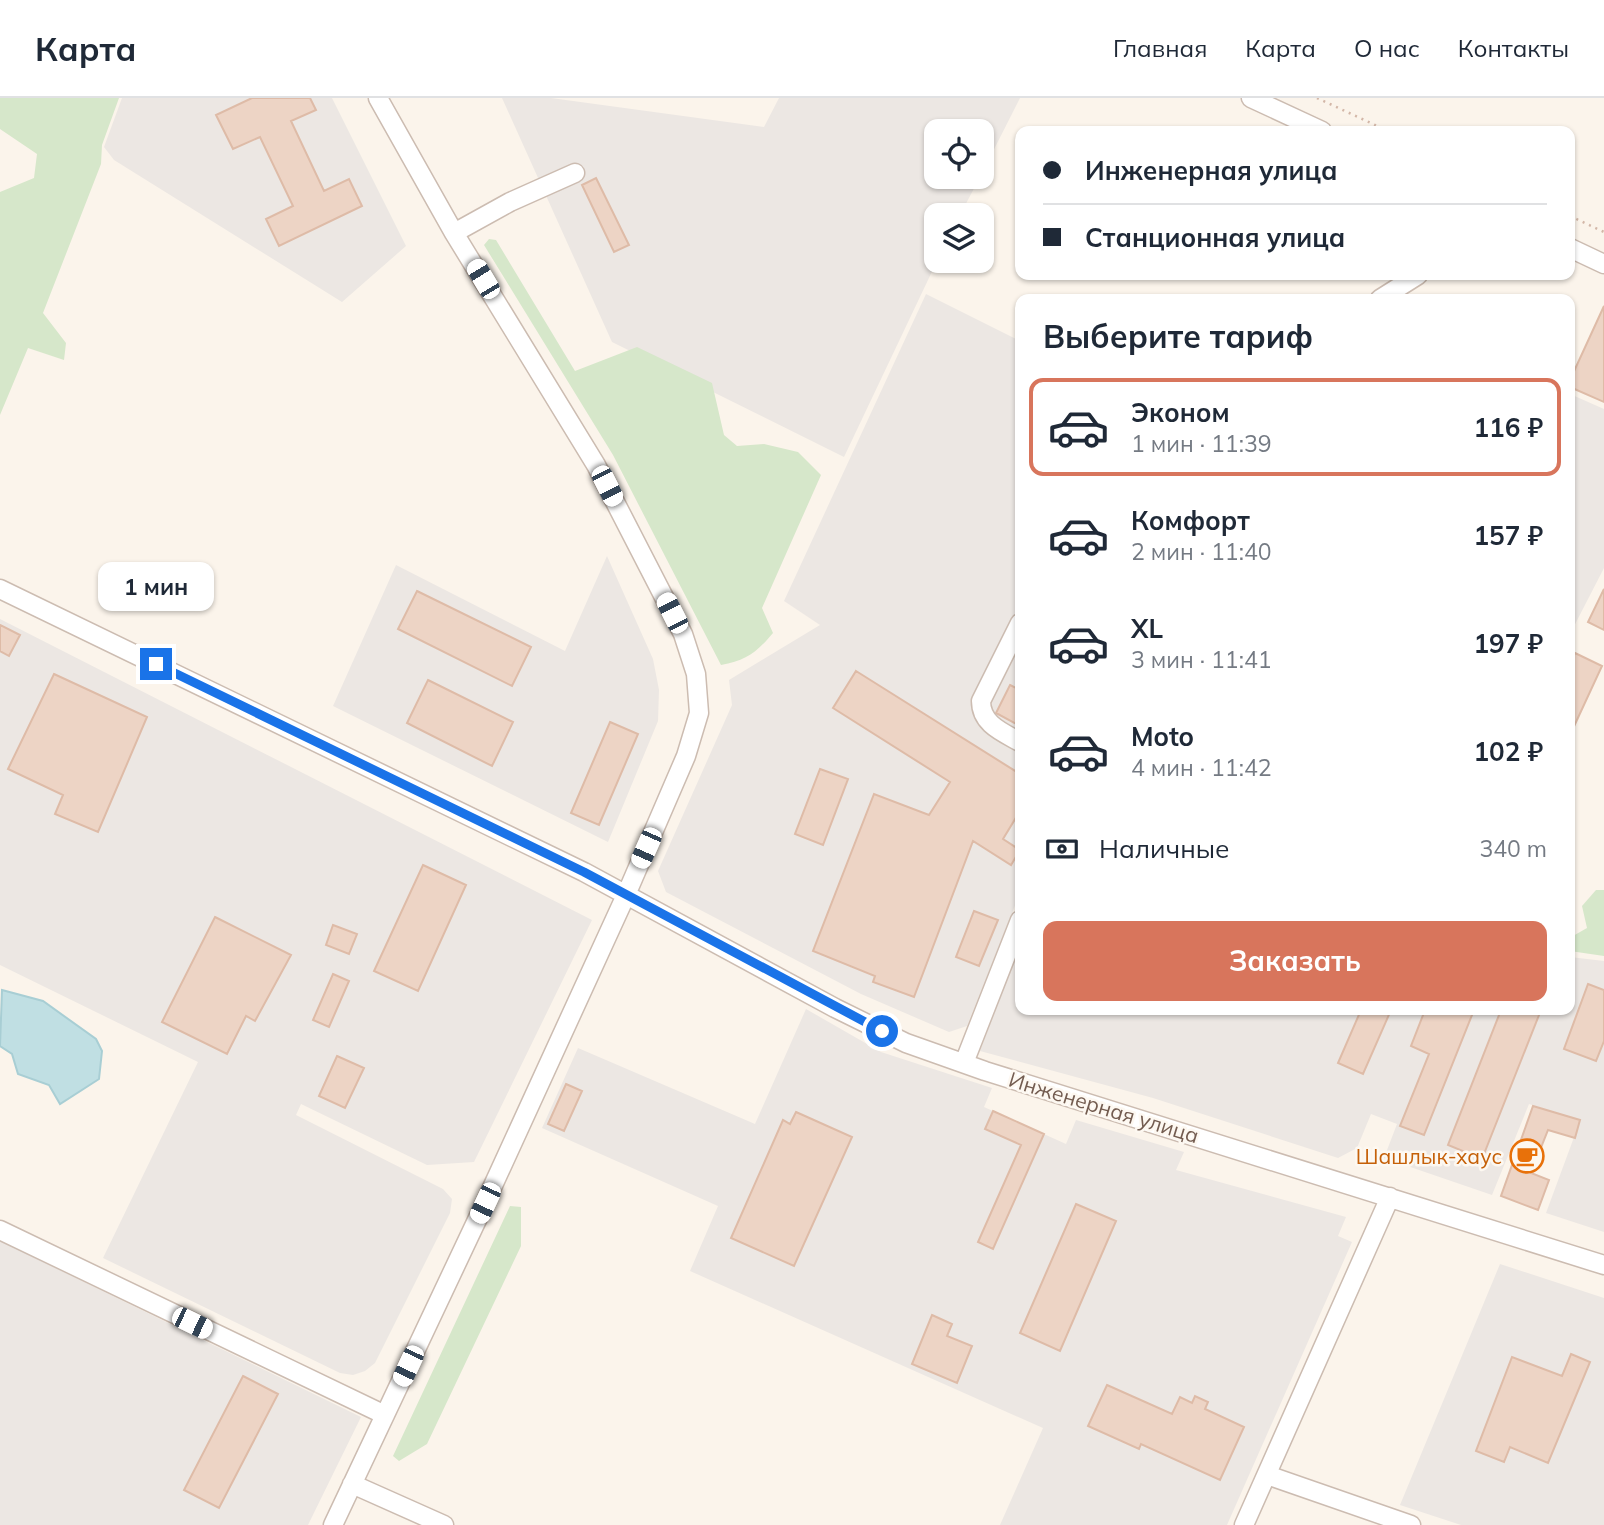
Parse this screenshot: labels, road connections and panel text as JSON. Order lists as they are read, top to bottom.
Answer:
{
  "streets": {
    "street": ["Инженерная улица"]
  },
  "places": {
    "cafe": ["Шашлык-хаус"]
  },
  "page": {
    "header": "Карта",
    "nav": [
      "Главная",
      "Карта",
      "О нас",
      "Контакты"
    ],
    "banner": ["Инженерная улица", "Станционная улица"],
    "heading": "Выберите тариф",
    "list": [
      {
        "name": "Эконом",
        "note": "1 мин · 11:39",
        "value": "116 ₽"
      },
      {
        "name": "Комфорт",
        "note": "2 мин · 11:40",
        "value": "157 ₽"
      },
      {
        "name": "XL",
        "note": "3 мин · 11:41",
        "value": "197 ₽"
      },
      {
        "name": "Moto",
        "note": "4 мин · 11:42",
        "value": "102 ₽"
      }
    ],
    "bubble": "1 мин",
    "pay": ["Наличные", "340 m"],
    "buttons": "Заказать"
  }
}
